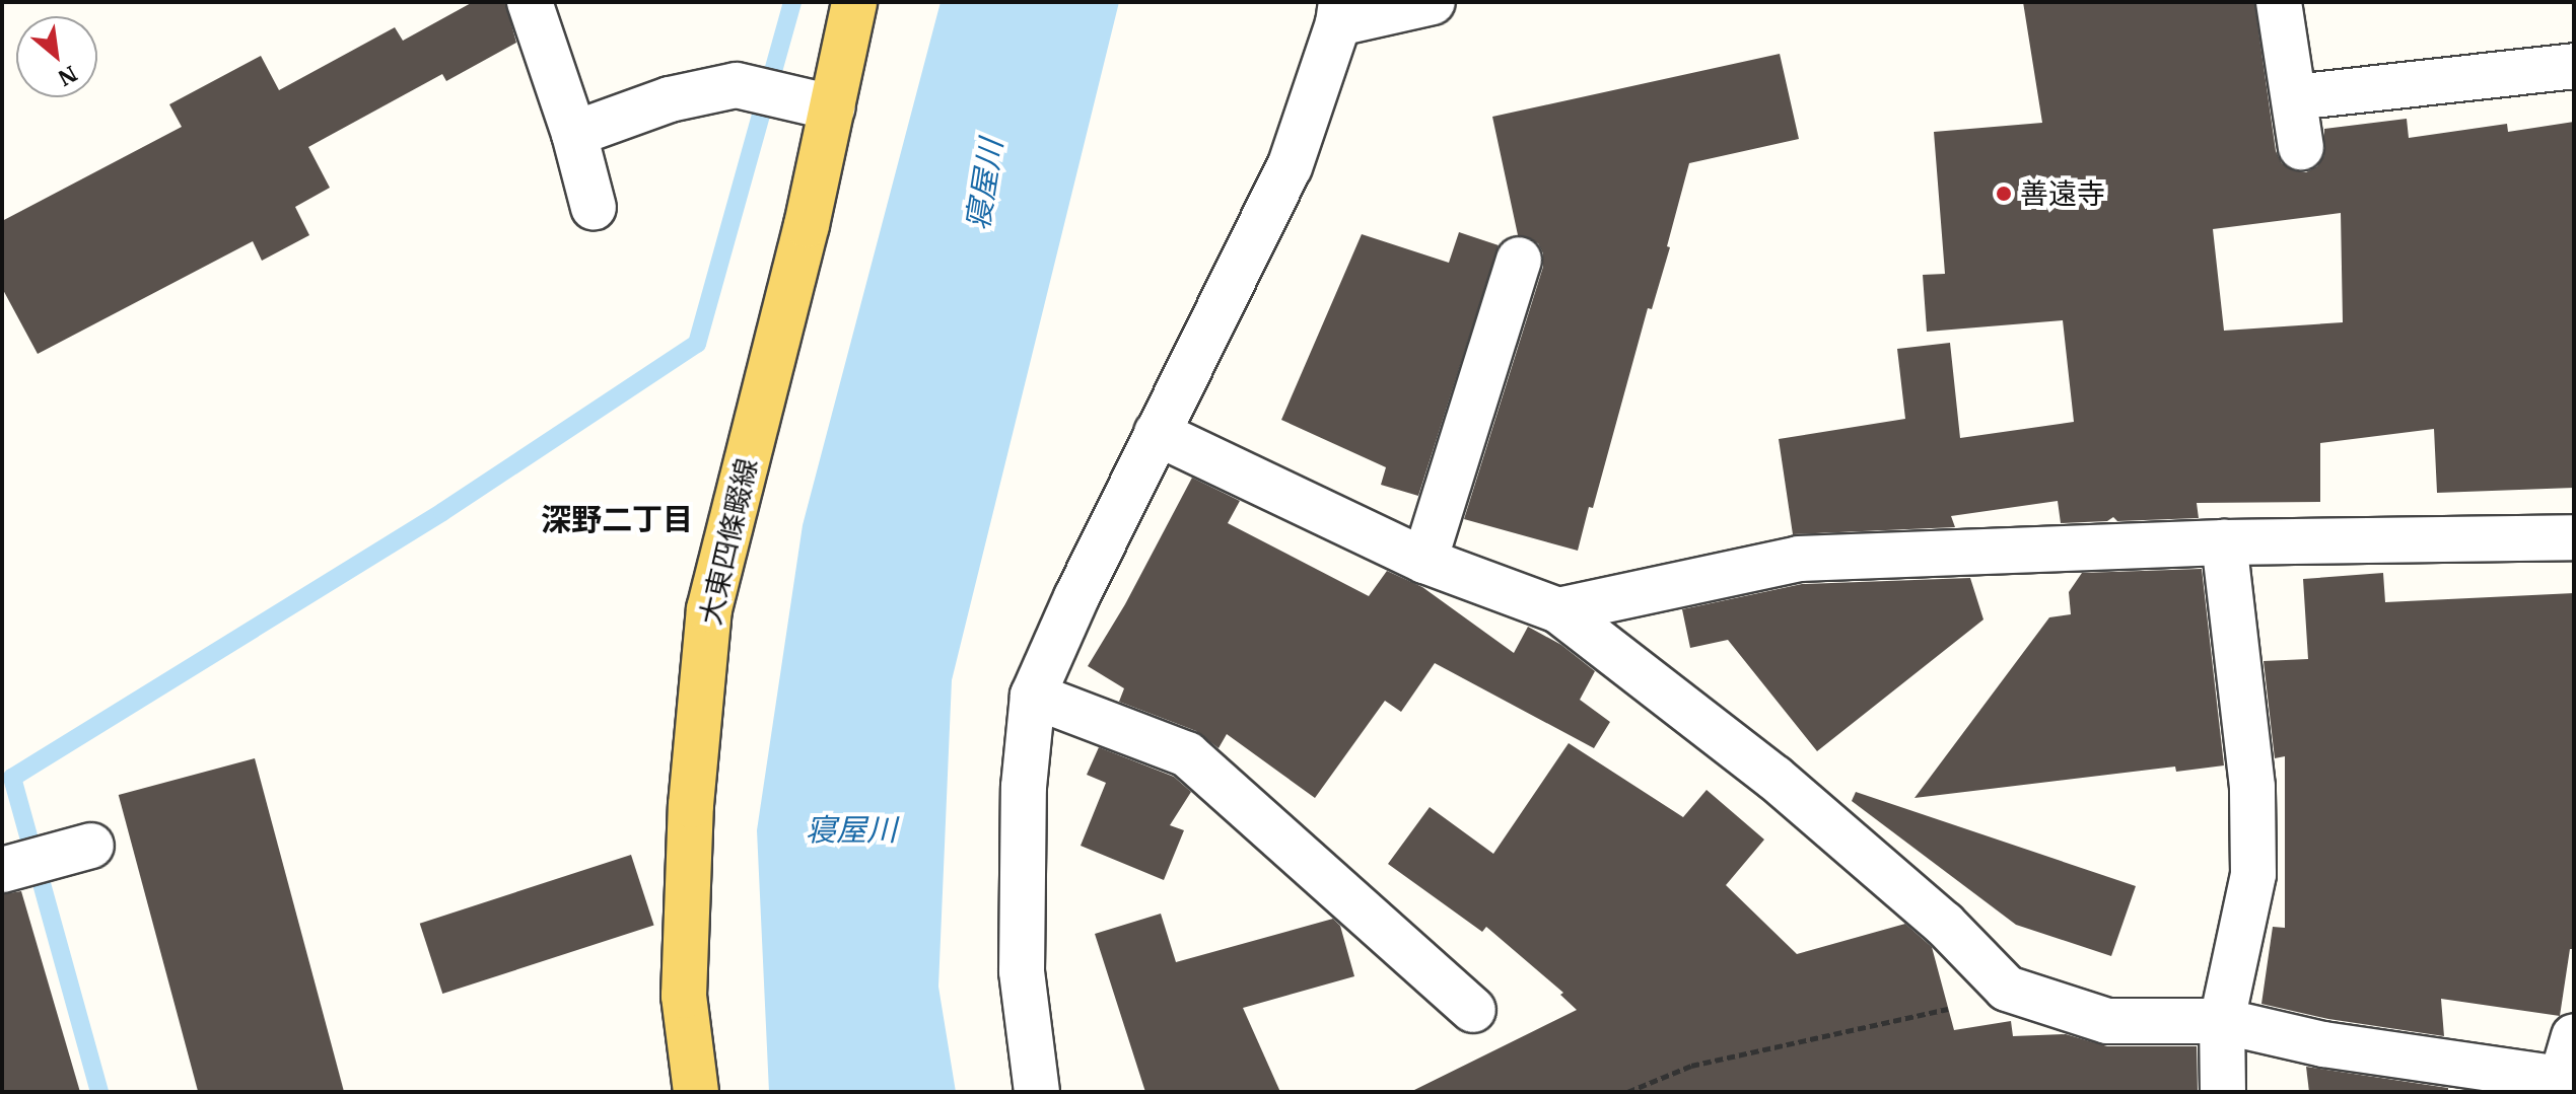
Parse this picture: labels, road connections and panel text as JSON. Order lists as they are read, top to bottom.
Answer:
{
  "streets": {
    "main road": ["大東四條畷線"]
  },
  "districts": ["深野二丁目"],
  "water": ["寝屋川"],
  "places": ["善遠寺"],
  "north": "bottom right"
}
